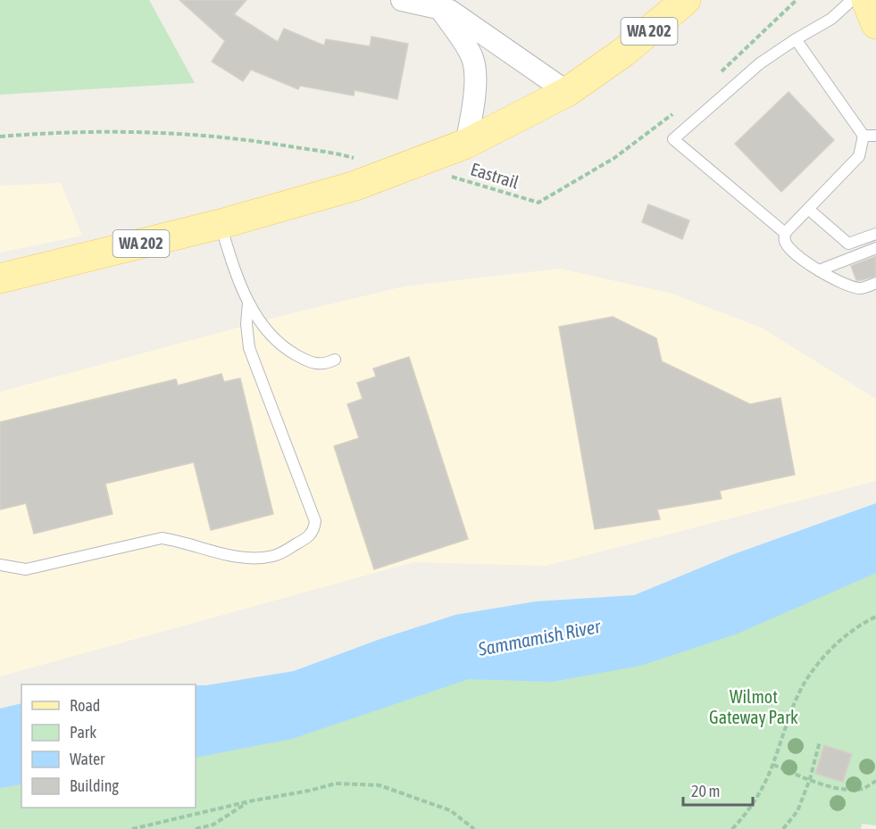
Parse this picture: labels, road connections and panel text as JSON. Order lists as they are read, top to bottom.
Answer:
{
  "streets": {
    "main road": ["WA 202"],
    "path": ["Eastrail"]
  },
  "water": ["Sammamish River"],
  "parks": ["Wilmot Gateway Park"],
  "legend": [
    "Road",
    "Park",
    "Water",
    "Building"
  ],
  "scale_bar": "20 m"
}
